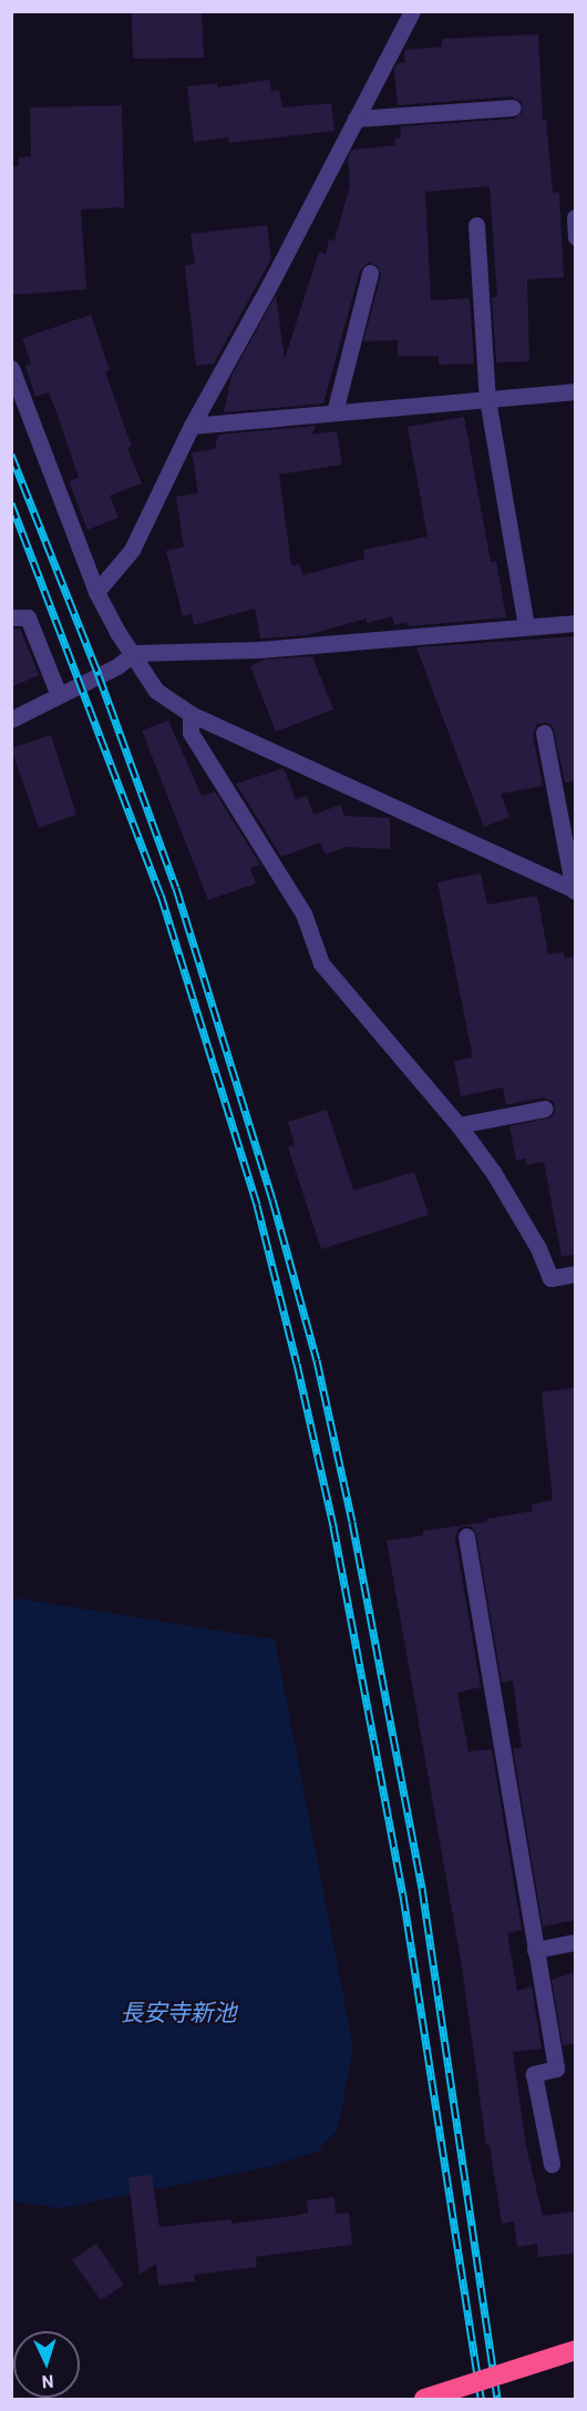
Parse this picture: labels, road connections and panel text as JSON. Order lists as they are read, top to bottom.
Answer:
{
  "water": ["長安寺新池"],
  "north": "bottom"
}
